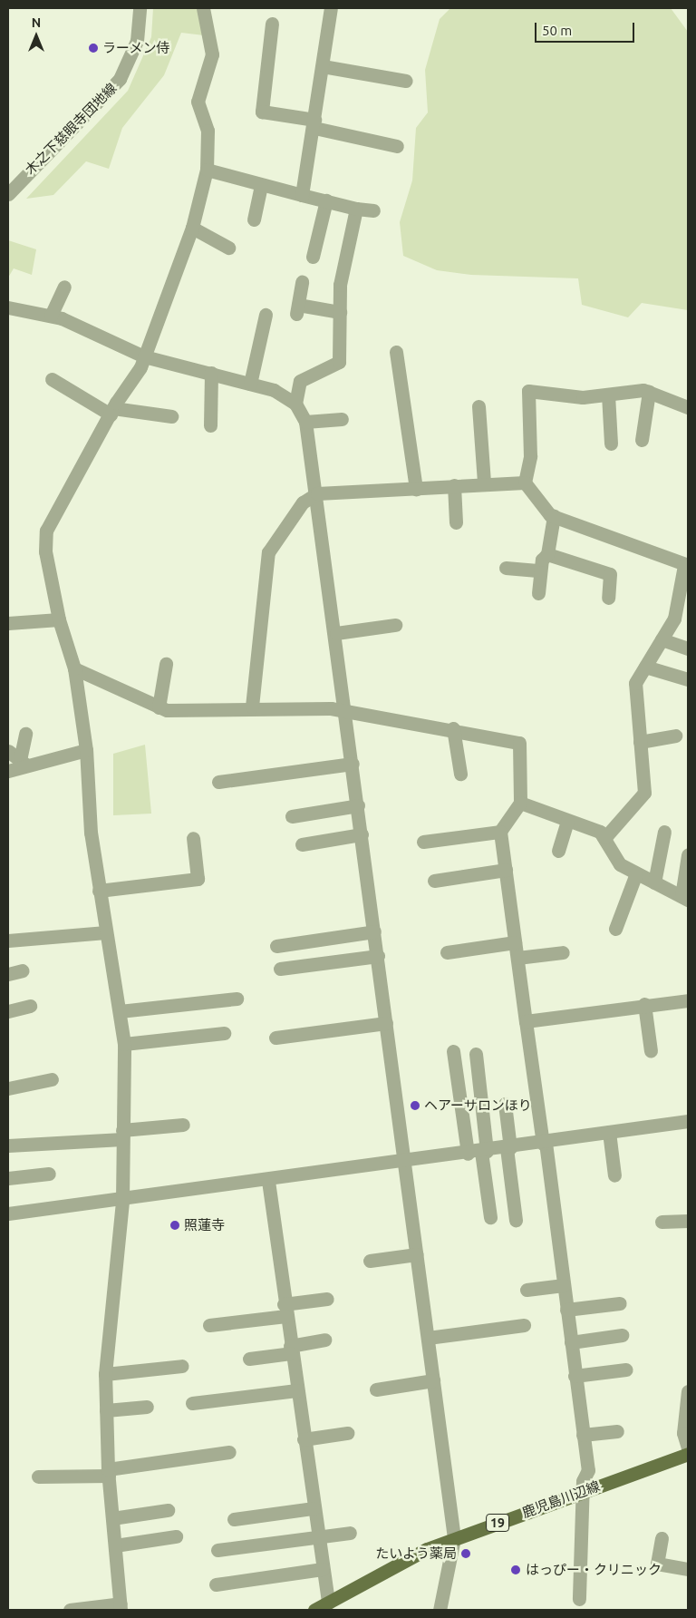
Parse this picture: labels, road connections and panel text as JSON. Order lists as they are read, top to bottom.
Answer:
{
  "streets": {
    "main road": ["鹿児島川辺線", "19"],
    "street": ["木之下慈眼寺団地線"]
  },
  "places": [
    "ラーメン侍",
    "ヘアーサロンほり",
    "照蓮寺",
    "たいよう薬局",
    "はっぴー・クリニック"
  ],
  "scale_bar": "50 m",
  "north": "top"
}
